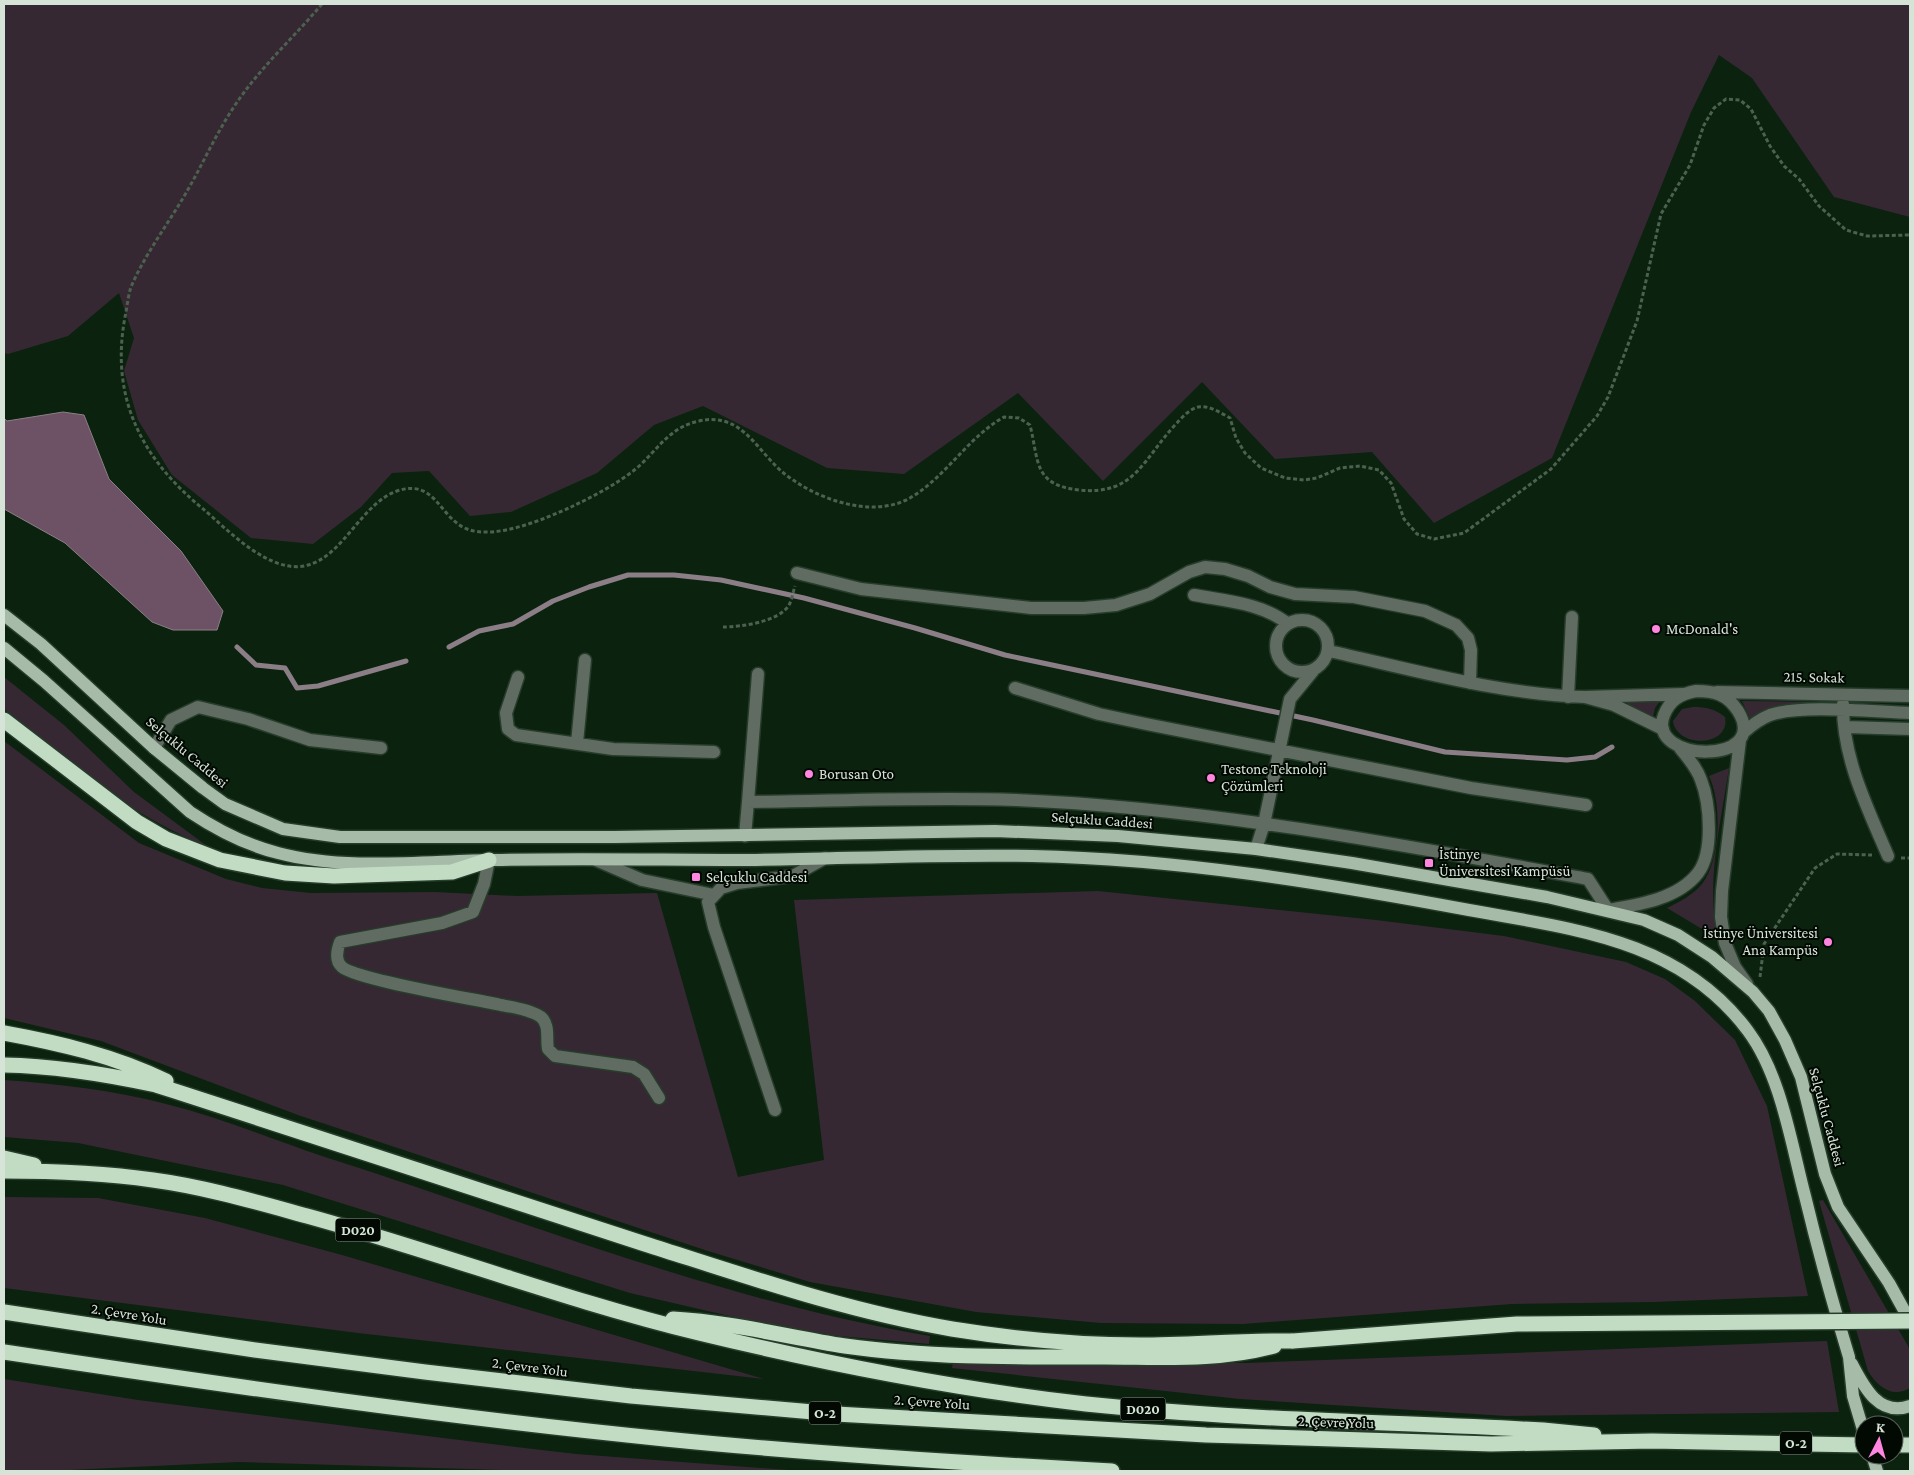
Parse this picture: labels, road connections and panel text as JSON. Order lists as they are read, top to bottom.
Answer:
{
  "streets": {
    "highway": ["D020", "2. Çevre Yolu", "O-2"],
    "main road": ["Selçuklu Caddesi"],
    "street": ["215. Sokak"]
  },
  "crossings": [
    ["D020", "2. Çevre Yolu"]
  ],
  "places": {
    "other": [
      "McDonald's",
      "Borusan Oto",
      "Testone Teknoloji Çözümleri",
      "İstinye Üniversitesi Ana Kampüs"
    ],
    "transit": ["İstinye Üniversitesi Kampüsü", "Selçuklu Caddesi"]
  },
  "north": "top"
}
